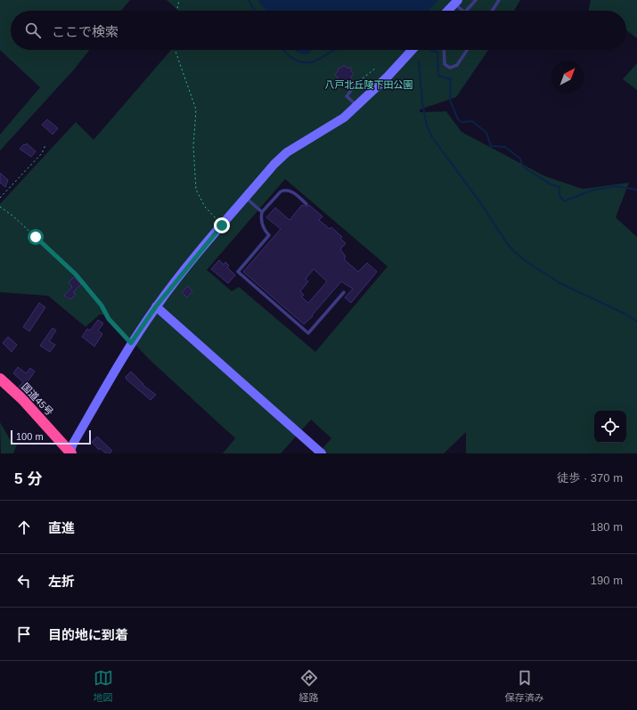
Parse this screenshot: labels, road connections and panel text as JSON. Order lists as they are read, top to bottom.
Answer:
{
  "streets": {
    "highway": ["国道45号"]
  },
  "parks": ["八戸北丘陵下田公園"],
  "scale_bar": "100 m",
  "north": "top right",
  "page": {
    "search": "ここで検索",
    "scale": "100 m",
    "heading": ["5 分", "徒歩 · 370 m"],
    "list": [
      ["直進", "180 m"],
      ["左折", "190 m"],
      "目的地に到着"
    ],
    "nav": ["地図", "経路", "保存済み"]
  }
}
